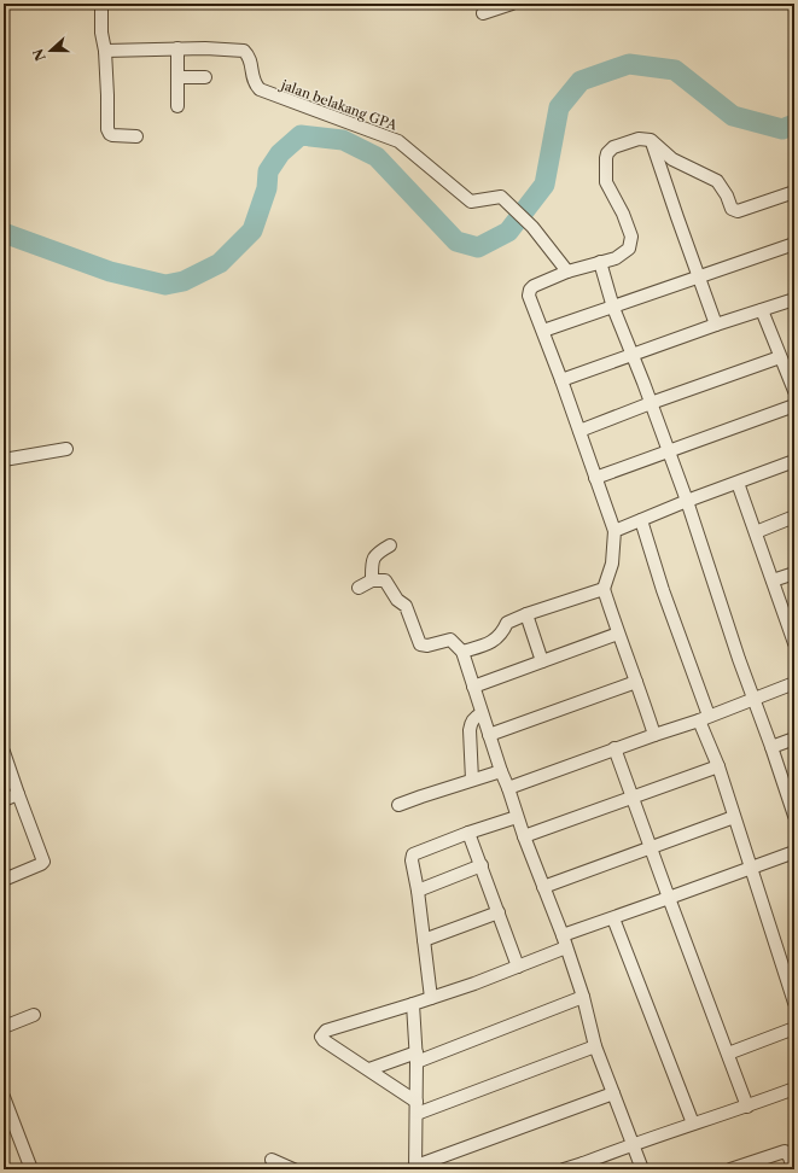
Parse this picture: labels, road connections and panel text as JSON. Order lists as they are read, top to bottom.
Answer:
{
  "streets": {
    "street": ["jalan belakang GPA"]
  },
  "north": "left"
}
